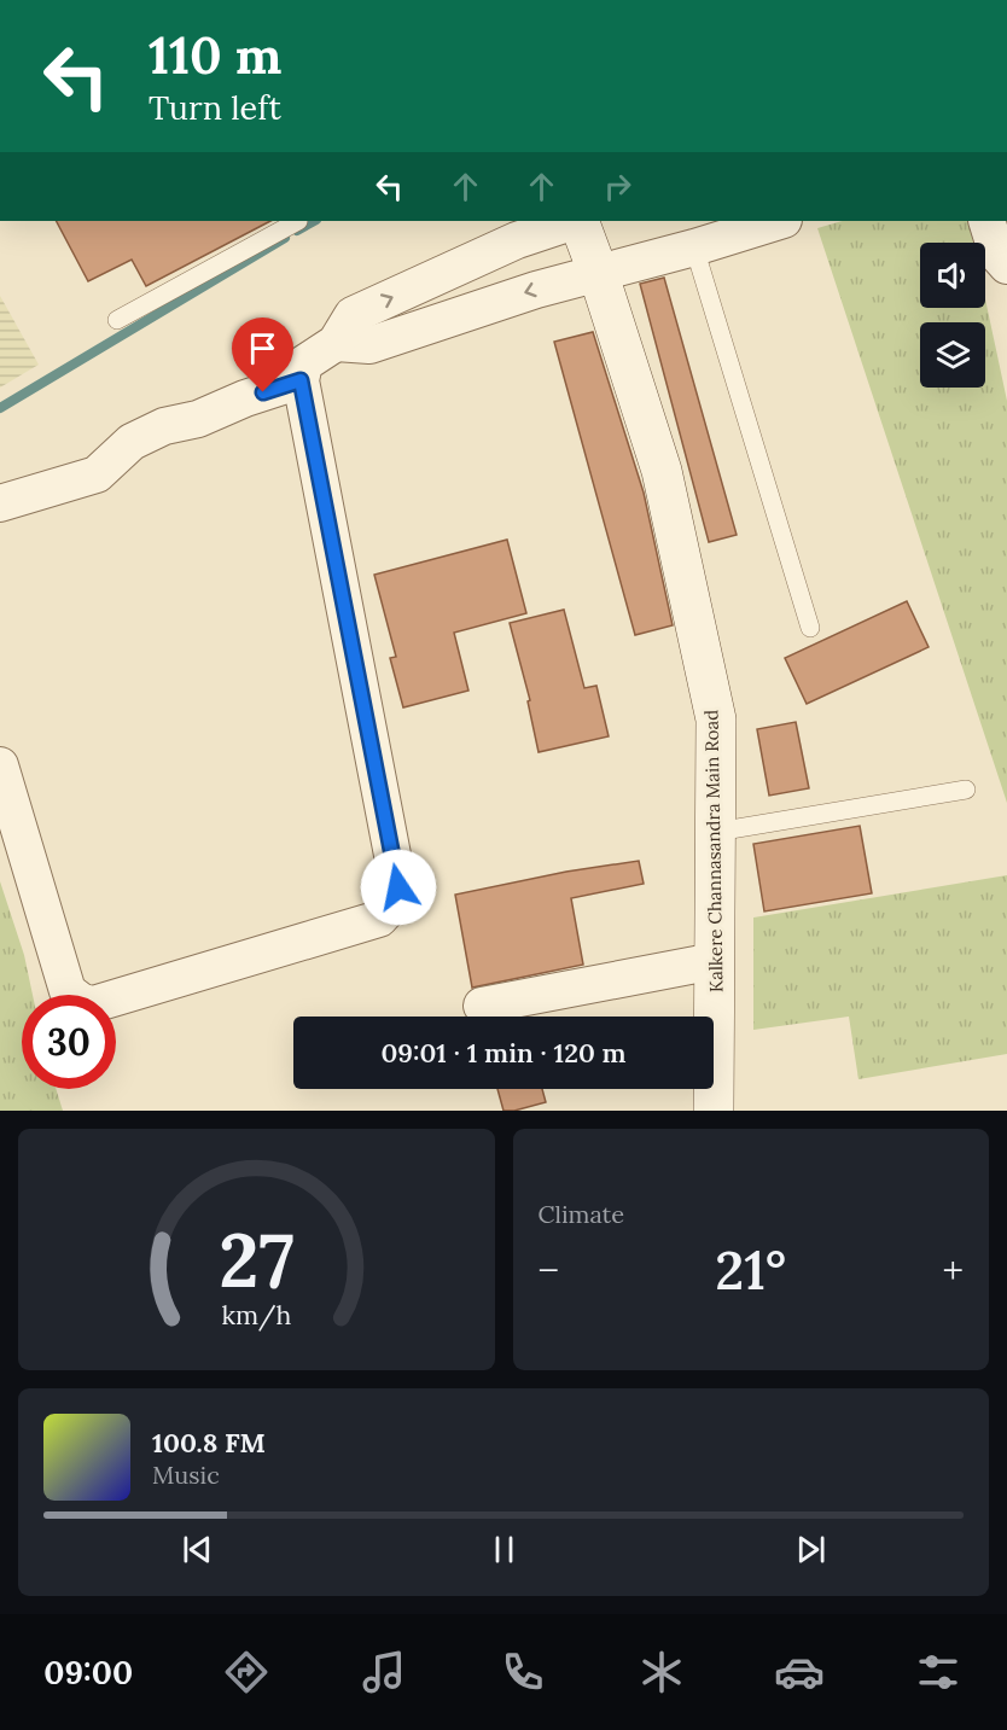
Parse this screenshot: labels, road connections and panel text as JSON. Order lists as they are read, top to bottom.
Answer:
{
  "streets": {
    "main road": ["Kalkere Channasandra Main Road"]
  },
  "page": {
    "turn": ["110 m", "Turn left"],
    "limit": "30",
    "trip": "09:01 · 1 min · 120 m",
    "tile": "Climate",
    "heat": ["−", "21°", "+"],
    "song": ["100.8 FM", "Music"],
    "tabs": "09:00",
    "gauge": ["27", "km/h"]
  }
}
